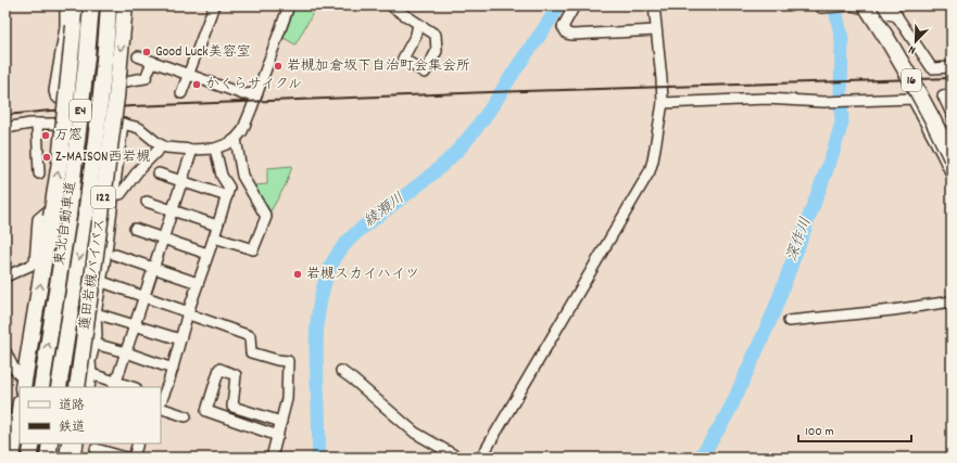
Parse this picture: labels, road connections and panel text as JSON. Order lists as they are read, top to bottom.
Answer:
{
  "streets": {
    "highway": [
      "16",
      "E4",
      "122",
      "東北自動車道",
      "蓮田岩槻バイパス"
    ]
  },
  "water": ["綾瀬川", "深作川"],
  "places": [
    "Good Luck美容室",
    "岩槻加倉坂下自治町会集会所",
    "かくらサイクル",
    "万窓",
    "Z-MAISON西岩槻",
    "岩槻スカイハイツ"
  ],
  "legend": ["道路", "鉄道"],
  "scale_bar": "100 m",
  "north": "bottom left"
}
